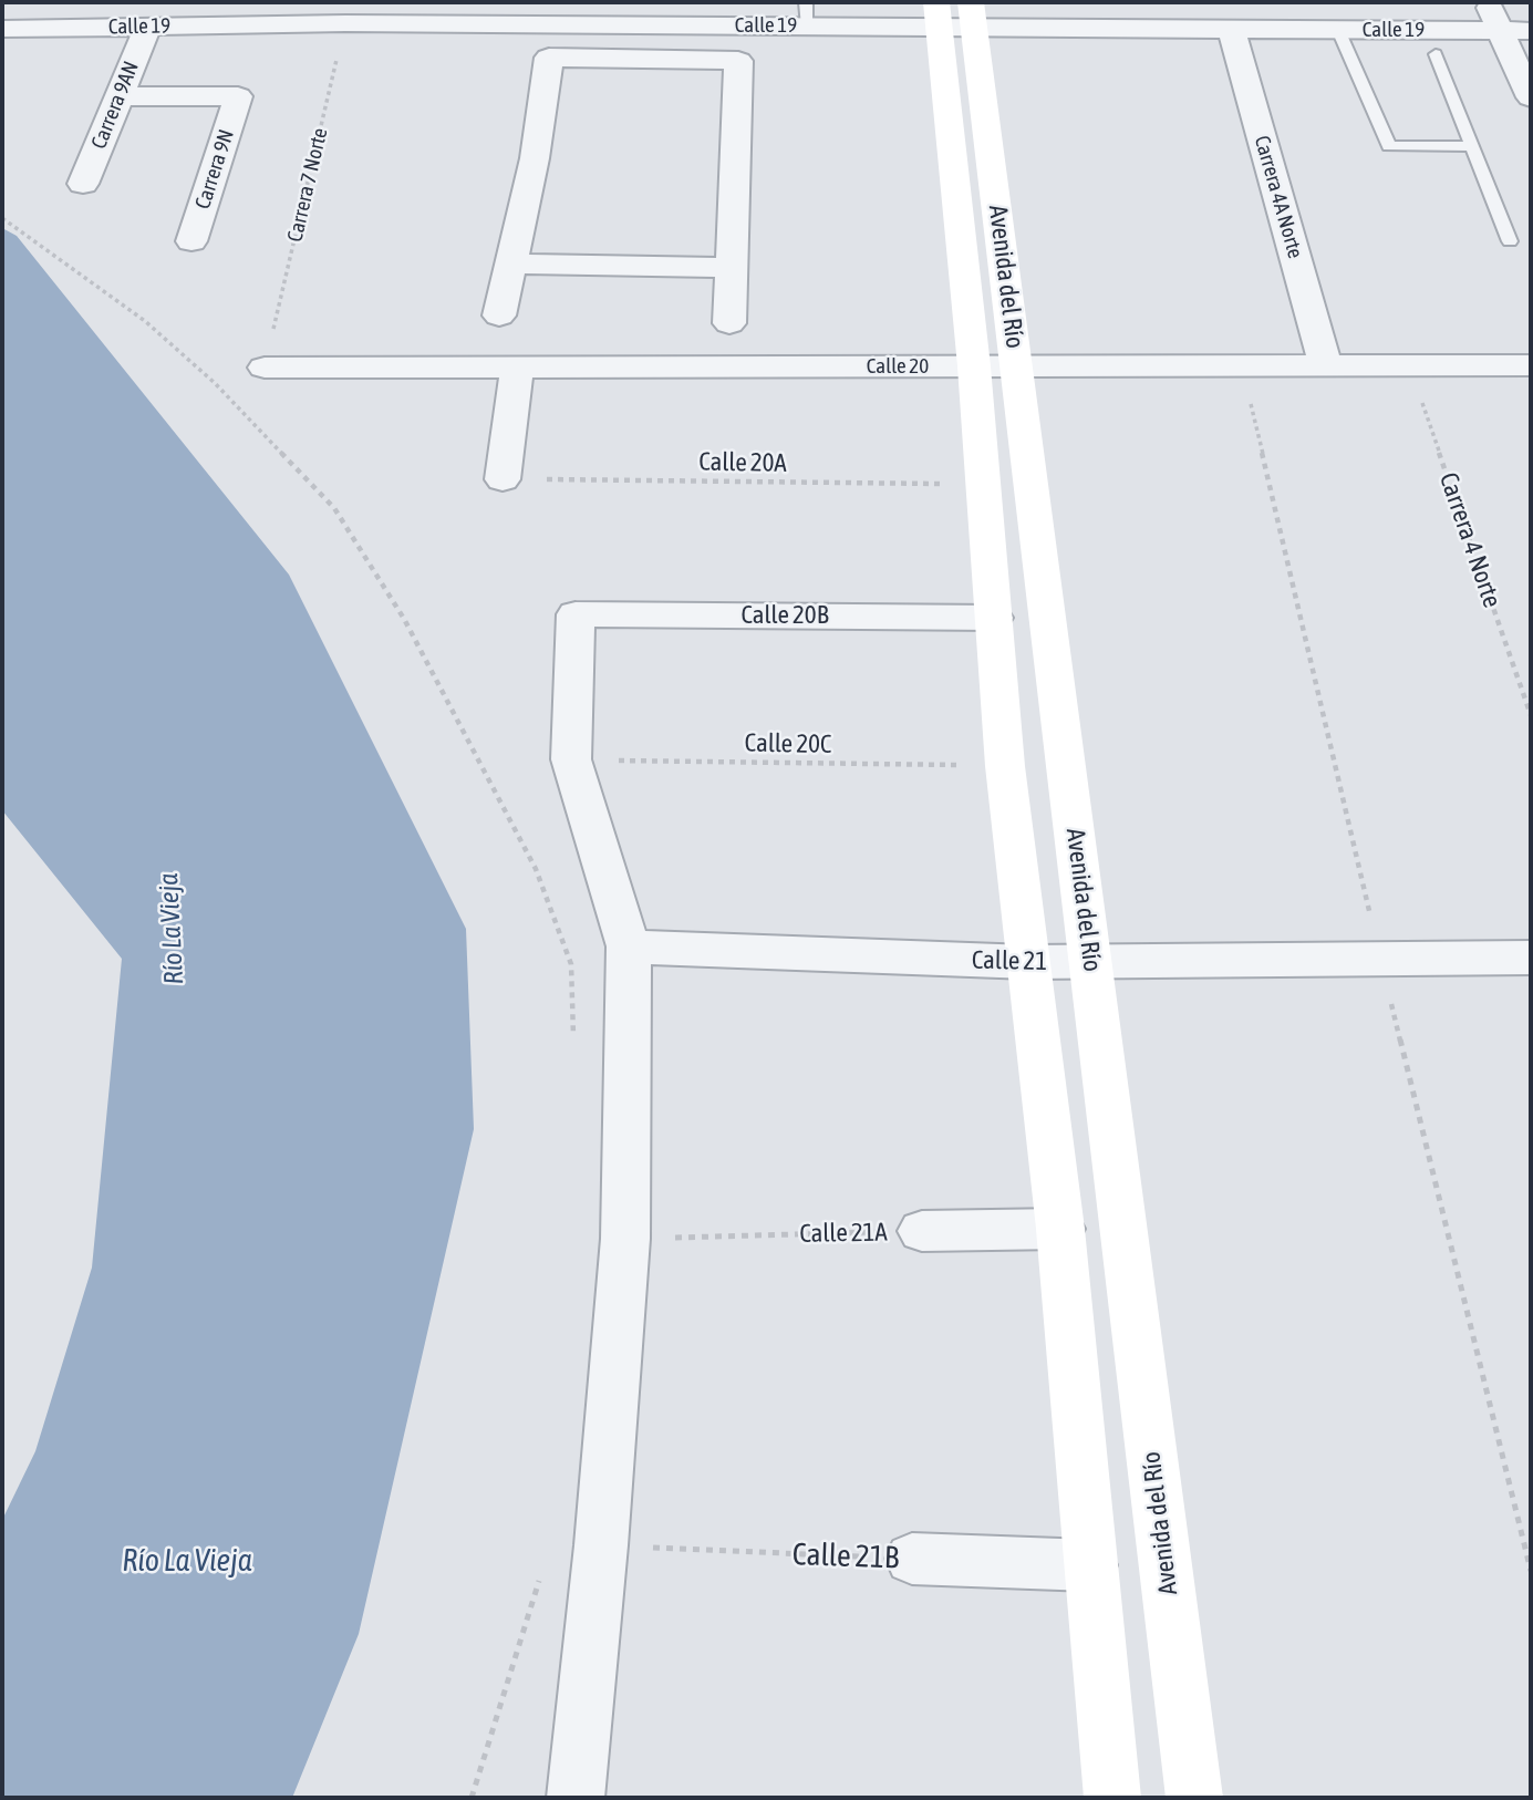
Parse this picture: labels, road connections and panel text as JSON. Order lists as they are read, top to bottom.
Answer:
{
  "streets": {
    "street": [
      "Calle 19",
      "Carrera 9AN",
      "Carrera 9N",
      "Carrera 4A Norte",
      "Avenida del Río",
      "Calle 20",
      "Calle 20B",
      "Calle 21",
      "Calle 21A",
      "Calle 21B"
    ],
    "path": [
      "Carrera 7 Norte",
      "Calle 20A",
      "Carrera 4 Norte",
      "Calle 20C"
    ]
  },
  "crossings": [
    ["Calle 19", "Carrera 9AN"],
    ["Calle 19", "Carrera 7 Norte"],
    ["Calle 19", "Carrera 4A Norte"],
    ["Calle 19", "Avenida del Río"],
    ["Carrera 9AN", "Carrera 9N"],
    ["Carrera 7 Norte", "Calle 20"],
    ["Carrera 4A Norte", "Calle 20"],
    ["Avenida del Río", "Calle 20"],
    ["Avenida del Río", "Calle 20A"],
    ["Avenida del Río", "Calle 20B"],
    ["Avenida del Río", "Calle 20C"],
    ["Avenida del Río", "Calle 21"],
    ["Avenida del Río", "Calle 21A"],
    ["Avenida del Río", "Calle 21B"],
    ["Calle 20", "Carrera 4 Norte"],
    ["Calle 20B", "Calle 20C"]
  ],
  "water": ["Río La Vieja"]
}
